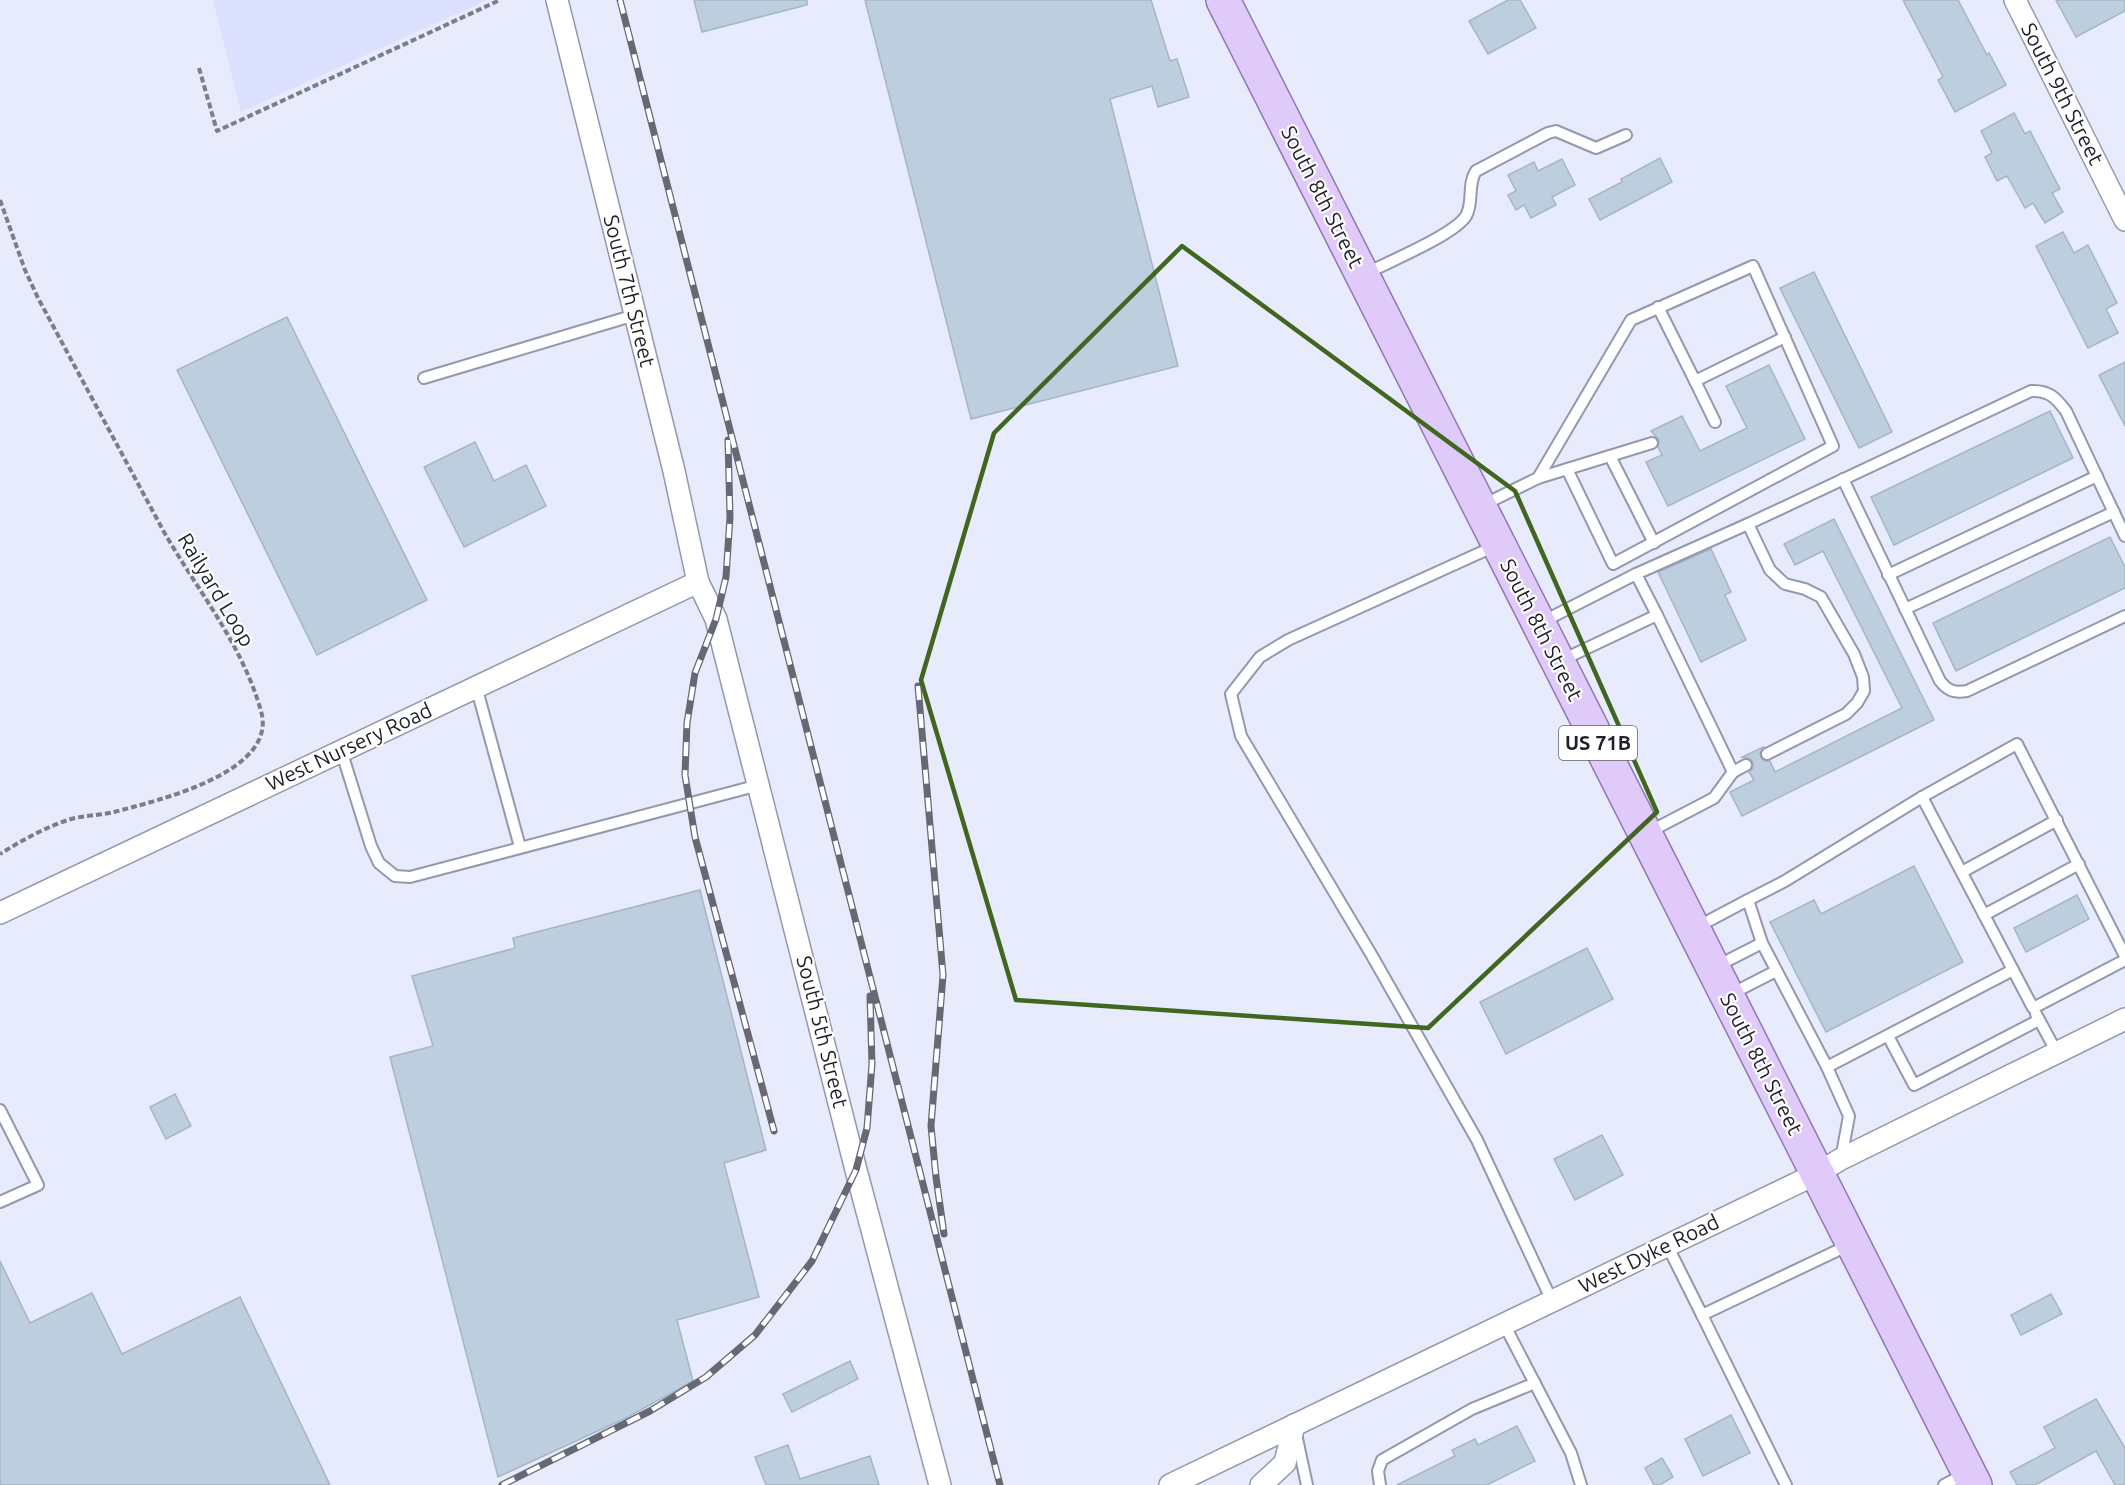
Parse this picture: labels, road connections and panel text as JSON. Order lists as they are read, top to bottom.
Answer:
{
  "streets": {
    "main road": ["South 8th Street", "US 71B"],
    "street": [
      "South 9th Street",
      "South 7th Street",
      "West Nursery Road",
      "South 5th Street",
      "West Dyke Road"
    ],
    "path": ["Railyard Loop"]
  },
  "crossings": [
    ["South 8th Street", "West Dyke Road"],
    ["South 7th Street", "West Nursery Road"],
    ["South 7th Street", "South 5th Street"],
    ["West Nursery Road", "South 5th Street"]
  ]
}
